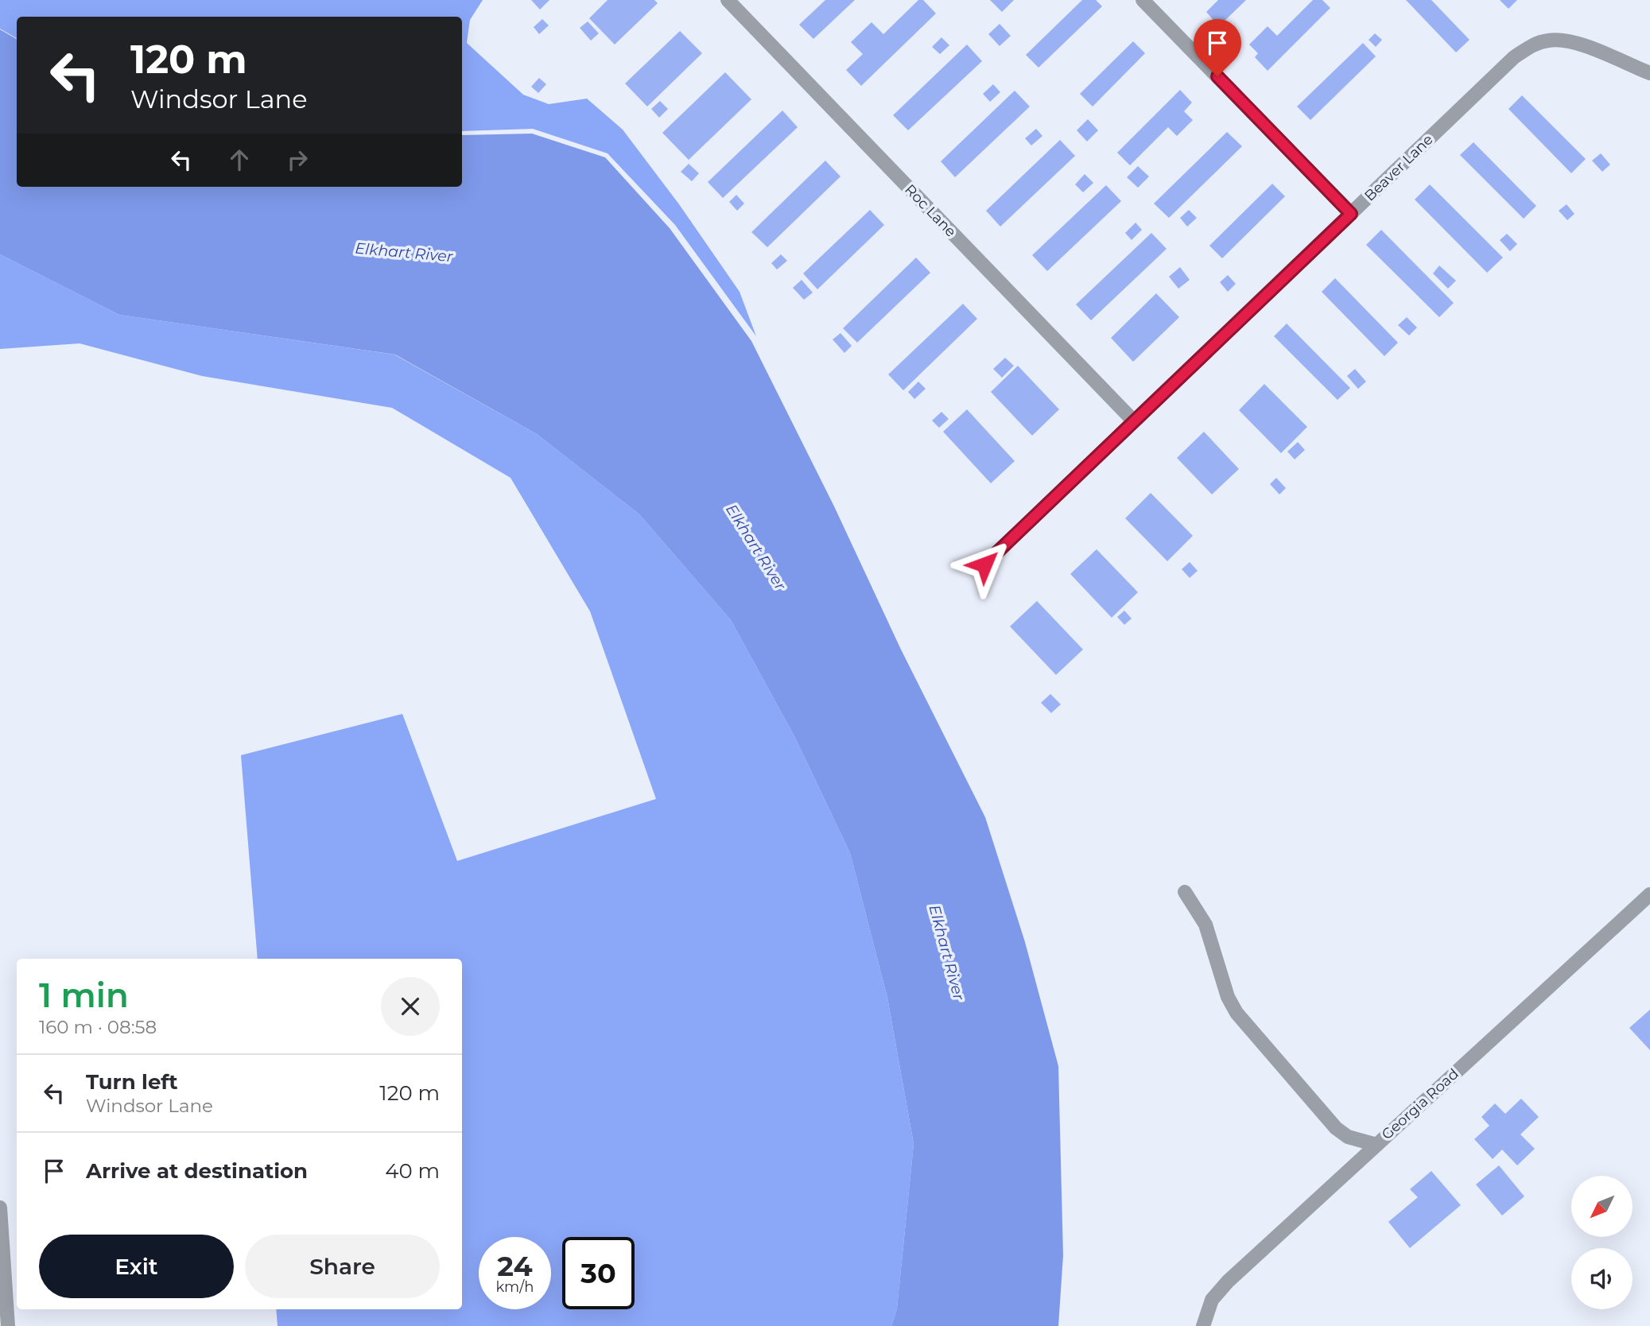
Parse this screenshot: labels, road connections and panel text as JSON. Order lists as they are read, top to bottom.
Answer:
{
  "streets": {
    "street": ["Beaver Lane", "Roc Lane", "Georgia Road"]
  },
  "crossings": [
    ["Beaver Lane", "Roc Lane"]
  ],
  "water": ["Elkhart River"],
  "north": "bottom left",
  "page": {
    "turn": ["120 m", "Windsor Lane"],
    "heading": ["1 min", "160 m · 08:58"],
    "list": [
      {
        "name": "Turn left",
        "note": "Windsor Lane",
        "value": "120 m"
      },
      {
        "name": "Arrive at destination",
        "value": "40 m"
      }
    ],
    "buttons": ["Exit", "Share"],
    "speed": "24 km/h",
    "limit": "30"
  }
}
